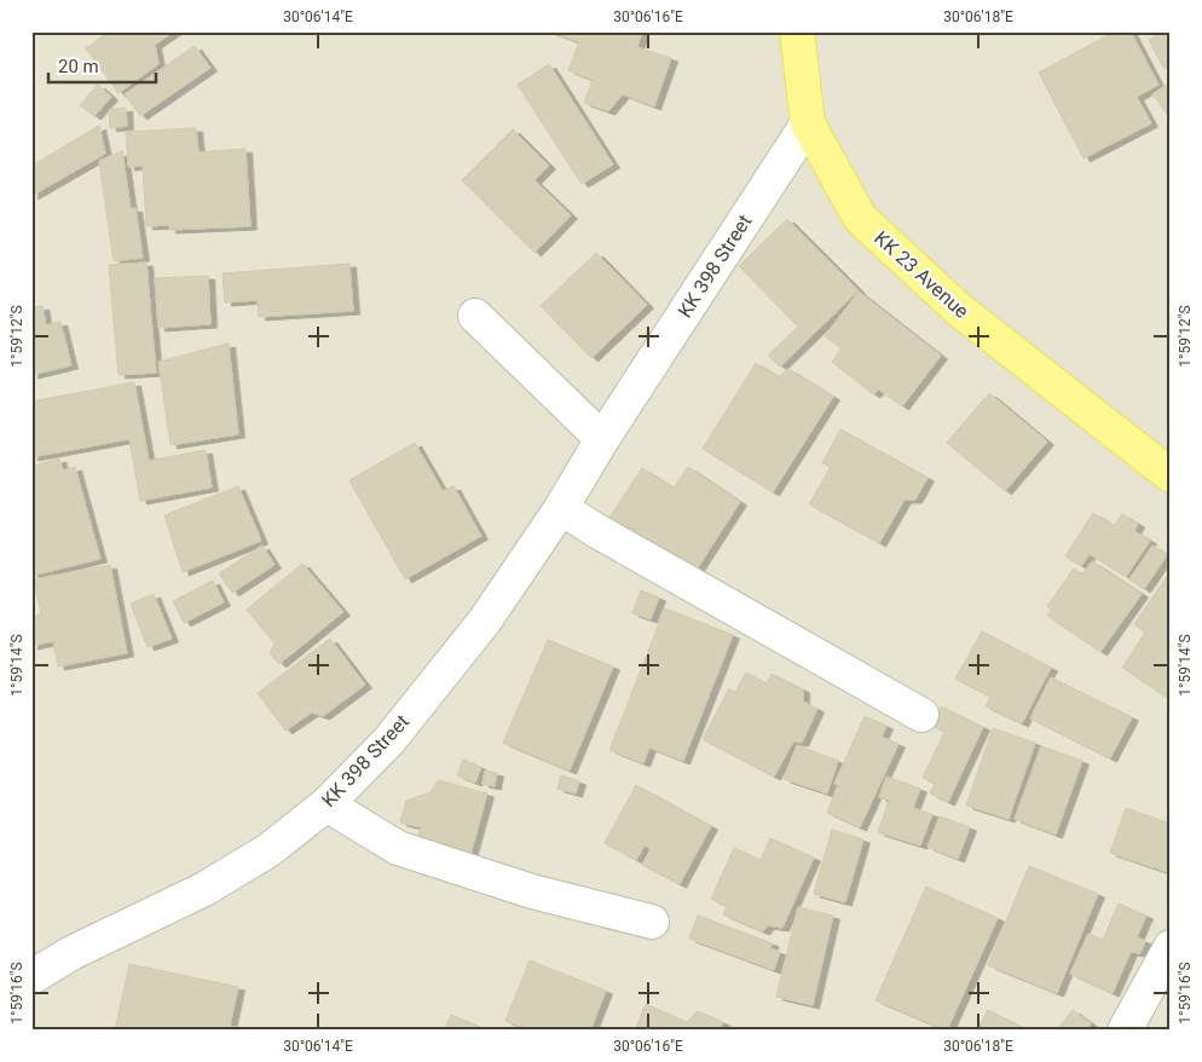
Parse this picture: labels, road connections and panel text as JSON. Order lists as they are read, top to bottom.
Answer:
{
  "streets": {
    "main road": ["KK 23 Avenue"],
    "street": ["KK 398 Street"]
  },
  "crossings": [
    ["KK 398 Street", "KK 23 Avenue"]
  ],
  "scale_bar": "20 m",
  "coordinates": [
    "30°06'14\"E",
    "30°06'16\"E",
    "30°06'18\"E",
    "1°59'12\"S",
    "1°59'14\"S",
    "1°59'16\"S"
  ]
}
